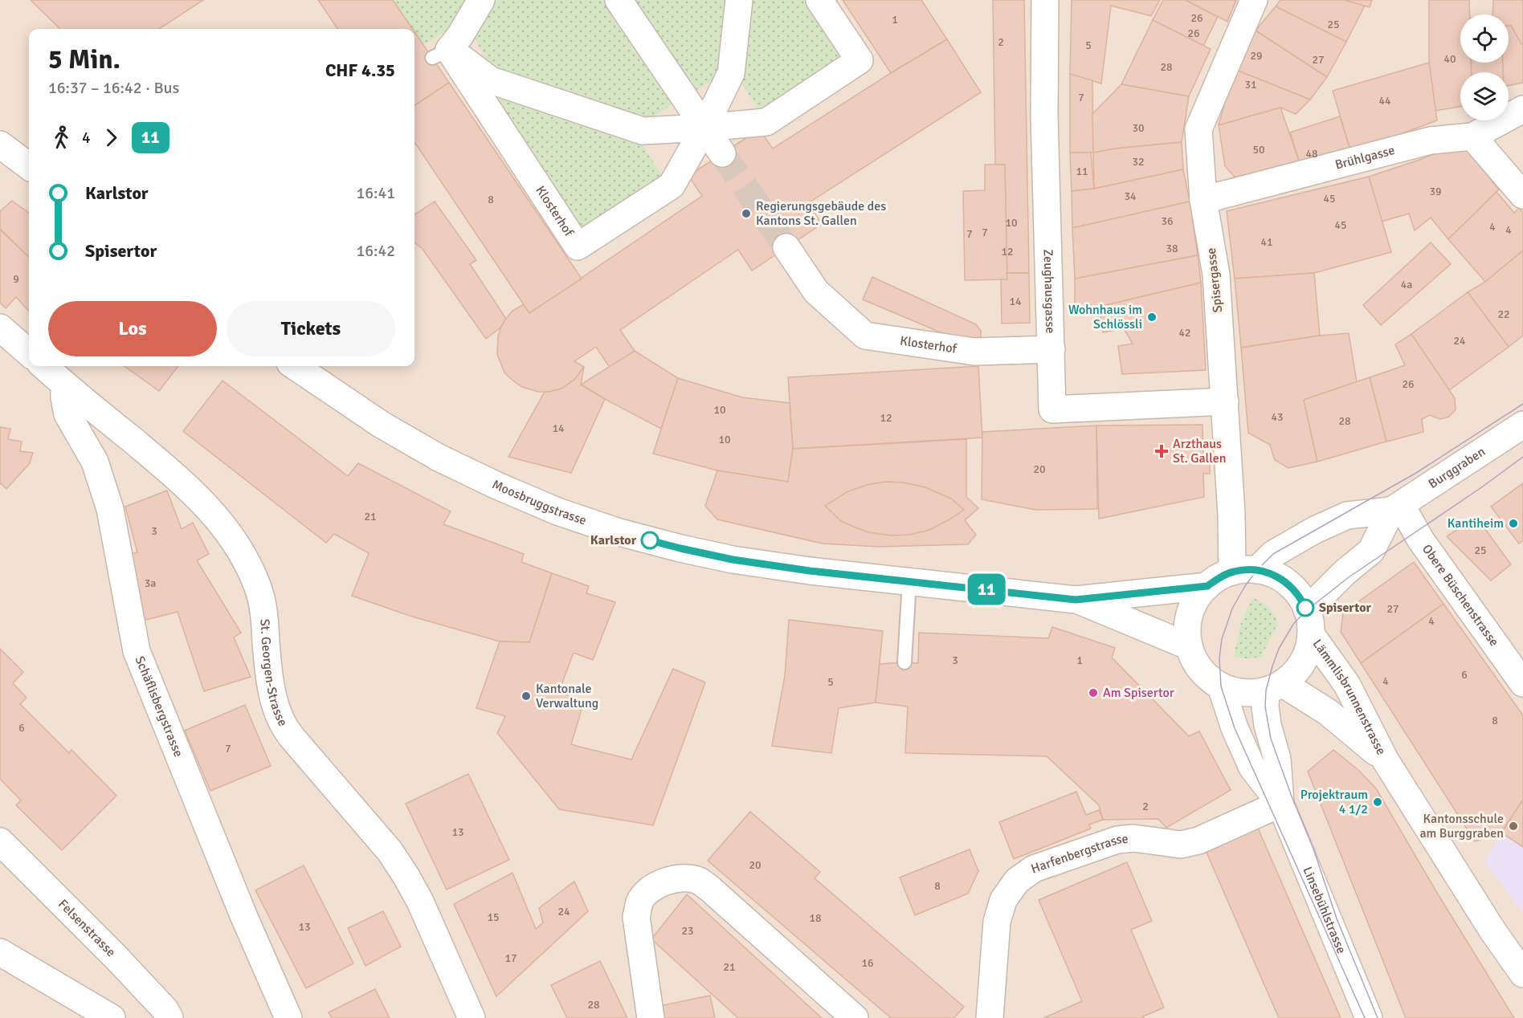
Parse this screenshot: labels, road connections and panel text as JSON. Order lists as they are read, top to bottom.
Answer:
{
  "streets": {
    "street": [
      "Brühlgasse",
      "Klosterhof",
      "Spisergasse",
      "Zeughausgasse",
      "Burggraben",
      "Moosbruggstrasse",
      "Obere Büschenstrasse",
      "St. Georgen-Strasse",
      "Lämmlisbrunnenstrasse",
      "Schäflisbergstrasse",
      "Harfenbergstrasse",
      "Linsebühlstrasse",
      "Felsenstrasse"
    ]
  },
  "crossings": [
    ["Brühlgasse", "Spisergasse"],
    ["Klosterhof", "Zeughausgasse"],
    ["Spisergasse", "Zeughausgasse"],
    ["Spisergasse", "Burggraben"],
    ["Spisergasse", "Moosbruggstrasse"],
    ["Spisergasse", "Lämmlisbrunnenstrasse"],
    ["Spisergasse", "Linsebühlstrasse"],
    ["Burggraben", "Moosbruggstrasse"],
    ["Burggraben", "Obere Büschenstrasse"],
    ["Burggraben", "Lämmlisbrunnenstrasse"],
    ["Burggraben", "Linsebühlstrasse"],
    ["Moosbruggstrasse", "Lämmlisbrunnenstrasse"],
    ["Moosbruggstrasse", "Linsebühlstrasse"],
    ["St. Georgen-Strasse", "Schäflisbergstrasse"],
    ["Lämmlisbrunnenstrasse", "Linsebühlstrasse"],
    ["Harfenbergstrasse", "Linsebühlstrasse"]
  ],
  "places": {
    "other": [
      "Regierungsgebäude des Kantons St. Gallen",
      "Wohnhaus im Schlössli",
      "Kantiheim",
      "Karlstor",
      "Spisertor",
      "Am Spisertor",
      "Kantonale Verwaltung",
      "Projektraum 4 1/2",
      "Kantonsschule am Burggraben"
    ],
    "health": ["Arzthaus St. Gallen"]
  },
  "lines": ["bus line 11"],
  "house_numbers": [
    "26",
    "1",
    "25",
    "26",
    "2",
    "5",
    "29",
    "40",
    "27",
    "28",
    "31",
    "7",
    "44",
    "30",
    "50",
    "48",
    "32",
    "11",
    "39",
    "34",
    "45",
    "8",
    "36",
    "10",
    "45",
    "4",
    "4",
    "7",
    "7",
    "41",
    "38",
    "12",
    "9",
    "4a",
    "14",
    "22",
    "42",
    "24",
    "26",
    "10",
    "43",
    "12",
    "28",
    "14",
    "10",
    "20",
    "21",
    "3",
    "25",
    "3a",
    "27",
    "4",
    "3",
    "1",
    "6",
    "4",
    "5",
    "8",
    "6",
    "7",
    "2",
    "13",
    "20",
    "8",
    "24",
    "15",
    "18",
    "13",
    "23",
    "17",
    "16",
    "21",
    "28"
  ],
  "page": {
    "on_map": "11",
    "heading": ["5 Min.", "16:37 – 16:42 · Bus", "CHF 4.35"],
    "legs": ["4", "11"],
    "list": [
      {
        "name": "Karlstor",
        "value": "16:41"
      },
      {
        "name": "Spisertor",
        "value": "16:42"
      }
    ],
    "buttons": ["Los", "Tickets"]
  }
}
